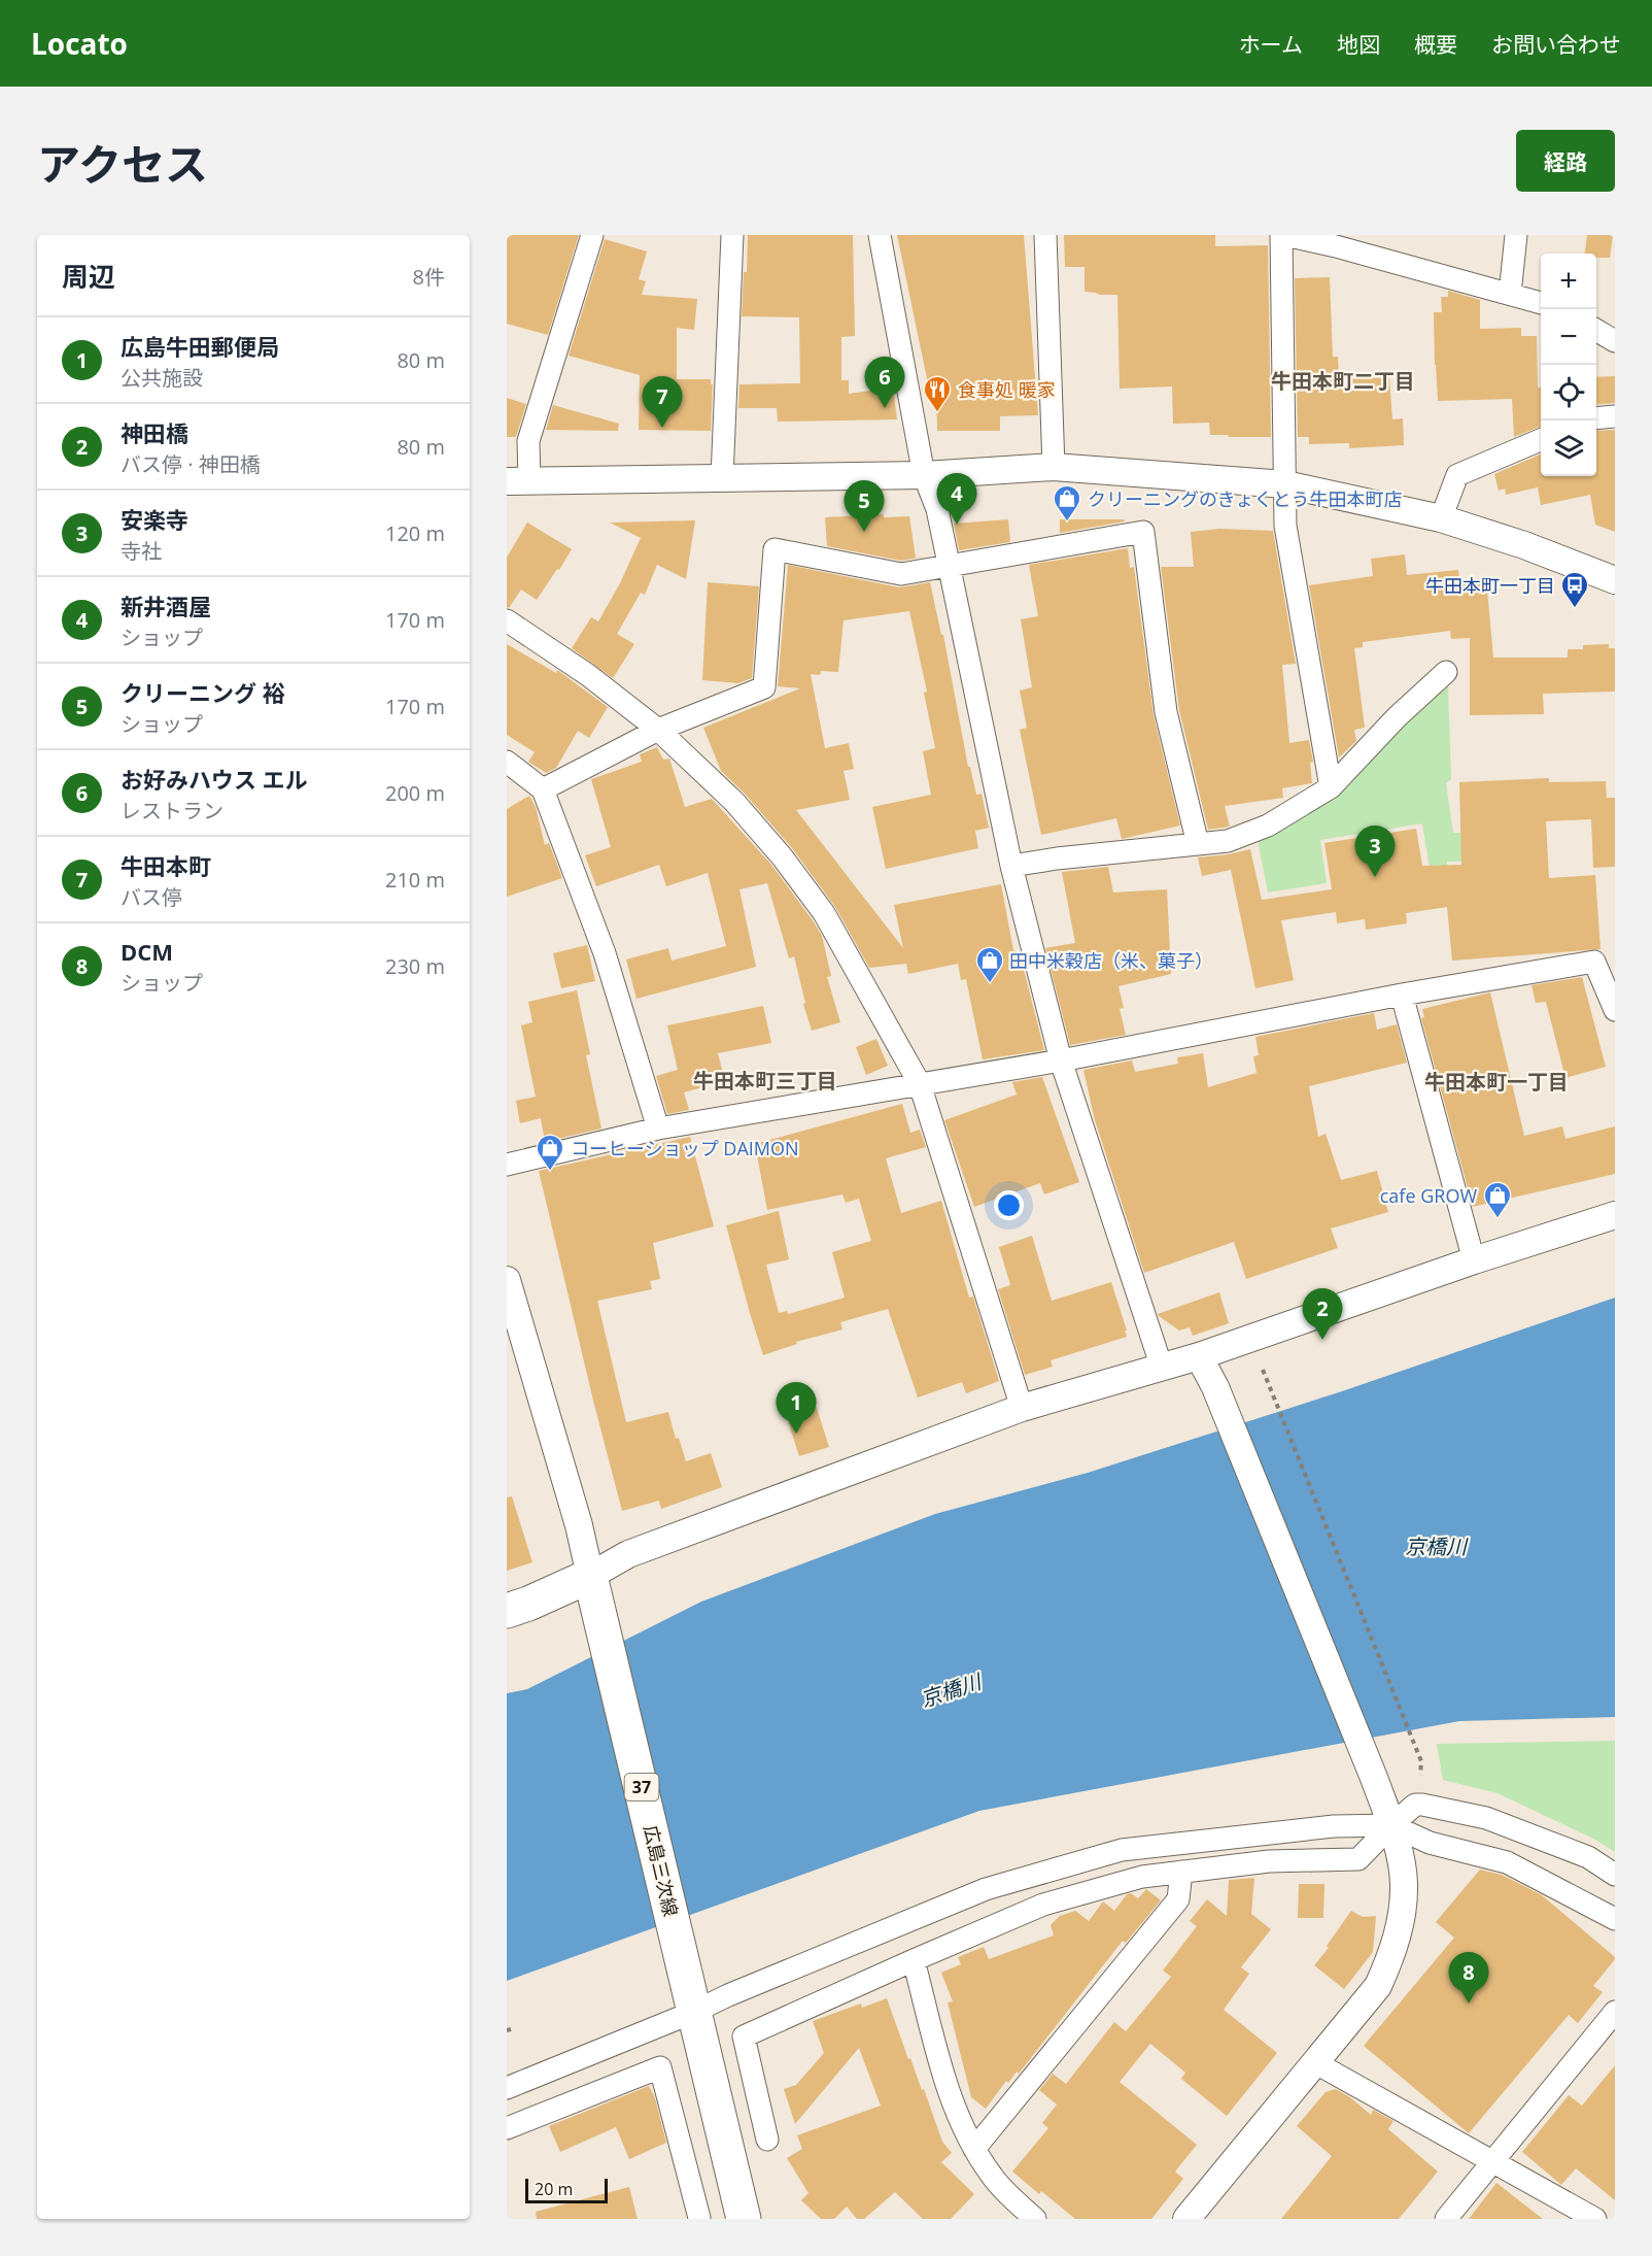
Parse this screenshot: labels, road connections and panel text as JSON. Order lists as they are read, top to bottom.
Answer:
{
  "streets": {
    "main road": ["37", "広島三次線"]
  },
  "districts": ["牛田本町二丁目", "牛田本町三丁目", "牛田本町一丁目"],
  "water": ["京橋川"],
  "places": {
    "restaurant": ["食事処 暖家"],
    "shop": [
      "クリーニングのきょくとう牛田本町店",
      "田中米穀店（米、菓子）",
      "コーヒーショップ DAIMON",
      "cafe GROW"
    ],
    "bus stop": ["牛田本町一丁目"]
  },
  "scale_bar": "20 m",
  "page": {
    "header": "Locato",
    "nav": [
      "ホーム",
      "地図",
      "概要",
      "お問い合わせ"
    ],
    "title": "アクセス",
    "buttons": "経路",
    "heading": ["周辺", "8件"],
    "map_buttons": ["+", "−"],
    "list": [
      {
        "mark": "1",
        "name": "広島牛田郵便局",
        "note": "公共施設",
        "value": "80 m"
      },
      {
        "mark": "2",
        "name": "神田橋",
        "note": "バス停 · 神田橋",
        "value": "80 m"
      },
      {
        "mark": "3",
        "name": "安楽寺",
        "note": "寺社",
        "value": "120 m"
      },
      {
        "mark": "4",
        "name": "新井酒屋",
        "note": "ショップ",
        "value": "170 m"
      },
      {
        "mark": "5",
        "name": "クリーニング 裕",
        "note": "ショップ",
        "value": "170 m"
      },
      {
        "mark": "6",
        "name": "お好みハウス エル",
        "note": "レストラン",
        "value": "200 m"
      },
      {
        "mark": "7",
        "name": "牛田本町",
        "note": "バス停",
        "value": "210 m"
      },
      {
        "mark": "8",
        "name": "DCM",
        "note": "ショップ",
        "value": "230 m"
      }
    ],
    "pins": [
      "6",
      "7",
      "4",
      "5",
      "3",
      "2",
      "1",
      "8"
    ],
    "scale": "20 m"
  }
}
